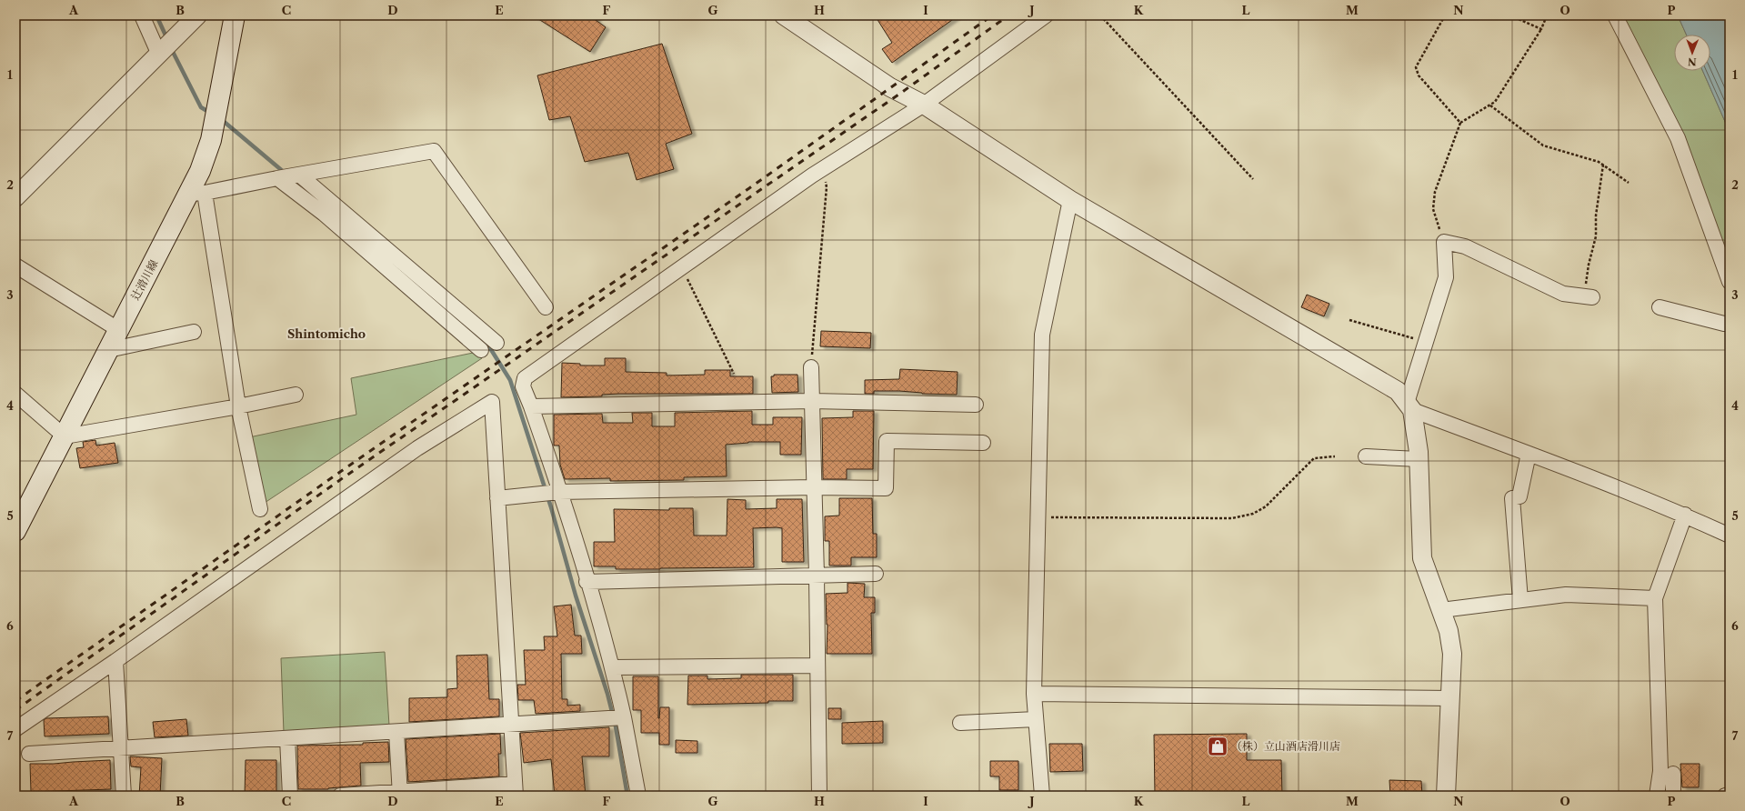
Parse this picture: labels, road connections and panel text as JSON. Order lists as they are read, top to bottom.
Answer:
{
  "streets": {
    "main road": ["辻滑川線"]
  },
  "districts": ["Shintomicho"],
  "places": {
    "shop": ["（株）立山酒店滑川店"]
  },
  "north": "bottom",
  "grid": {
    "columns": [
      "A",
      "B",
      "C",
      "D",
      "E",
      "F",
      "G",
      "H",
      "I",
      "J",
      "K",
      "L",
      "M",
      "N",
      "O",
      "P"
    ],
    "rows": [
      "1",
      "2",
      "3",
      "4",
      "5",
      "6",
      "7"
    ]
  }
}
